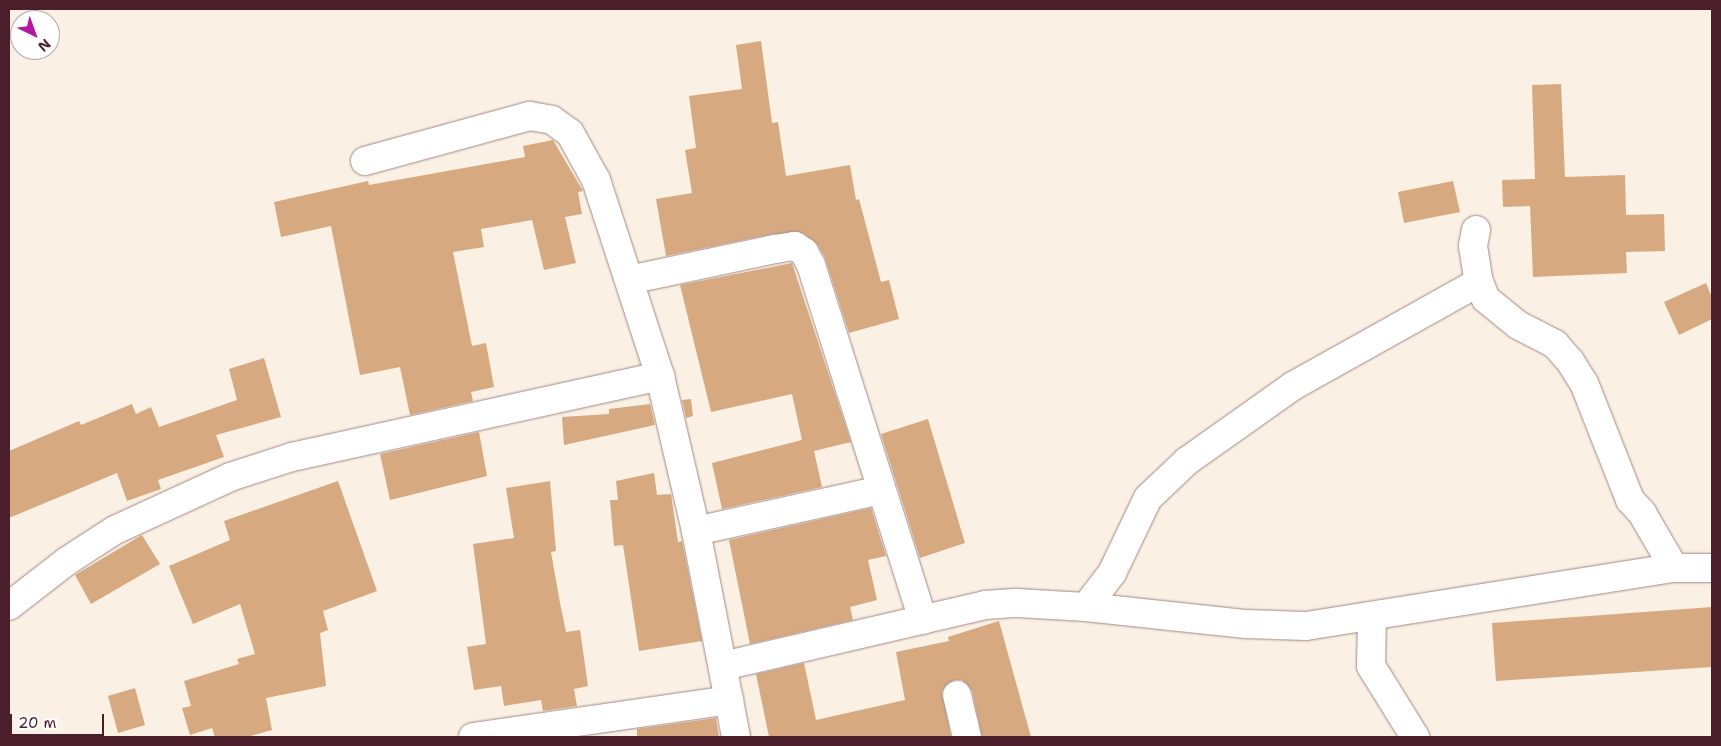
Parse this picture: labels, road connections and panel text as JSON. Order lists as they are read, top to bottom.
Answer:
{
  "scale_bar": "20 m",
  "north": "bottom right"
}
